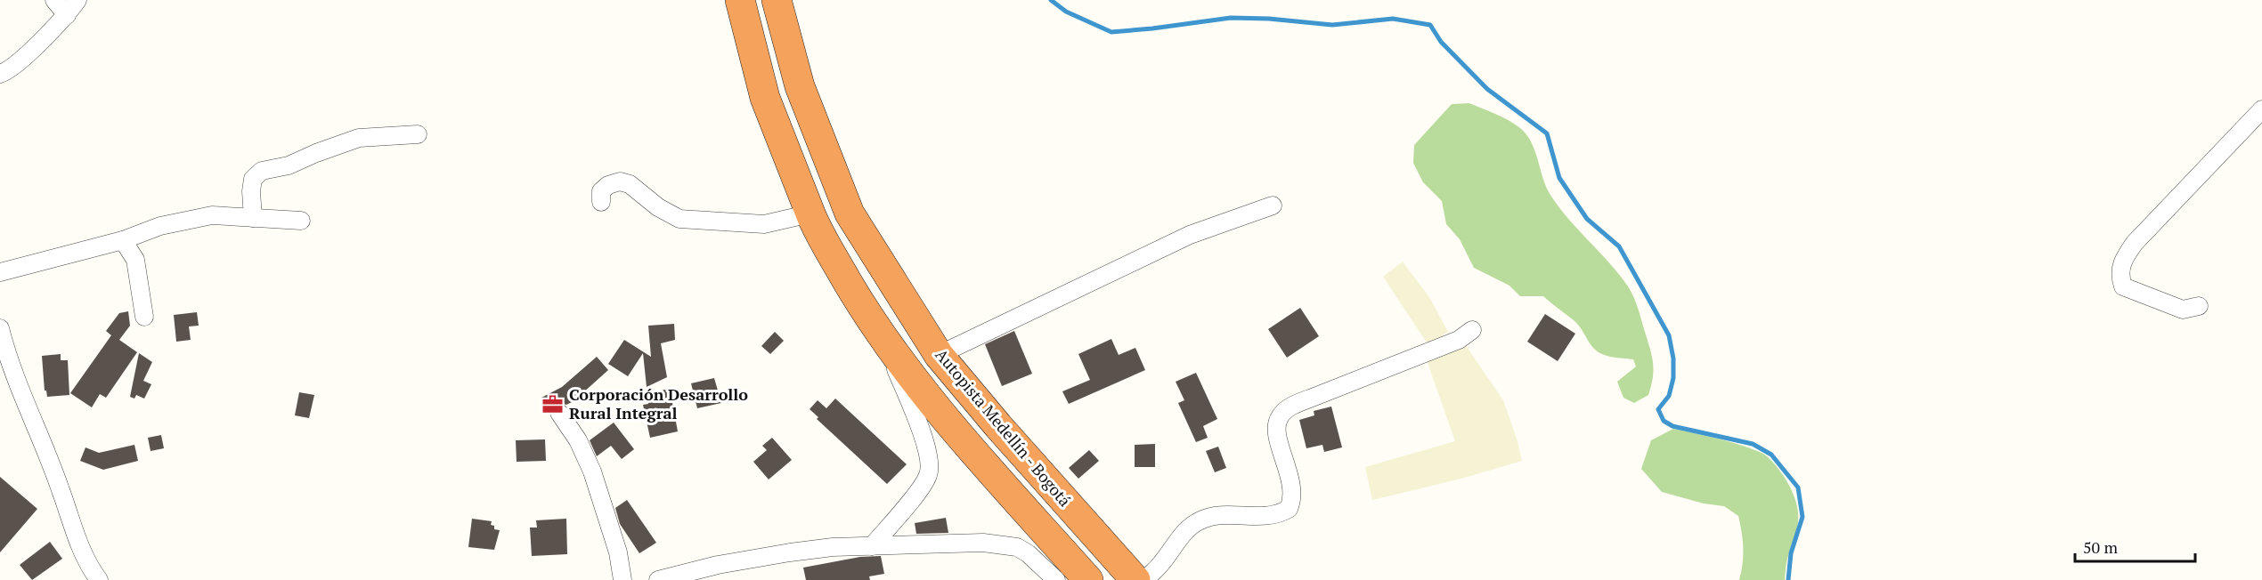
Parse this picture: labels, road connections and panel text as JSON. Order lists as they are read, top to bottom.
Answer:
{
  "streets": {
    "highway": ["Autopista Medellín - Bogotá"]
  },
  "places": {
    "office": ["Corporación Desarrollo Rural Integral"]
  },
  "scale_bar": "50 m"
}
